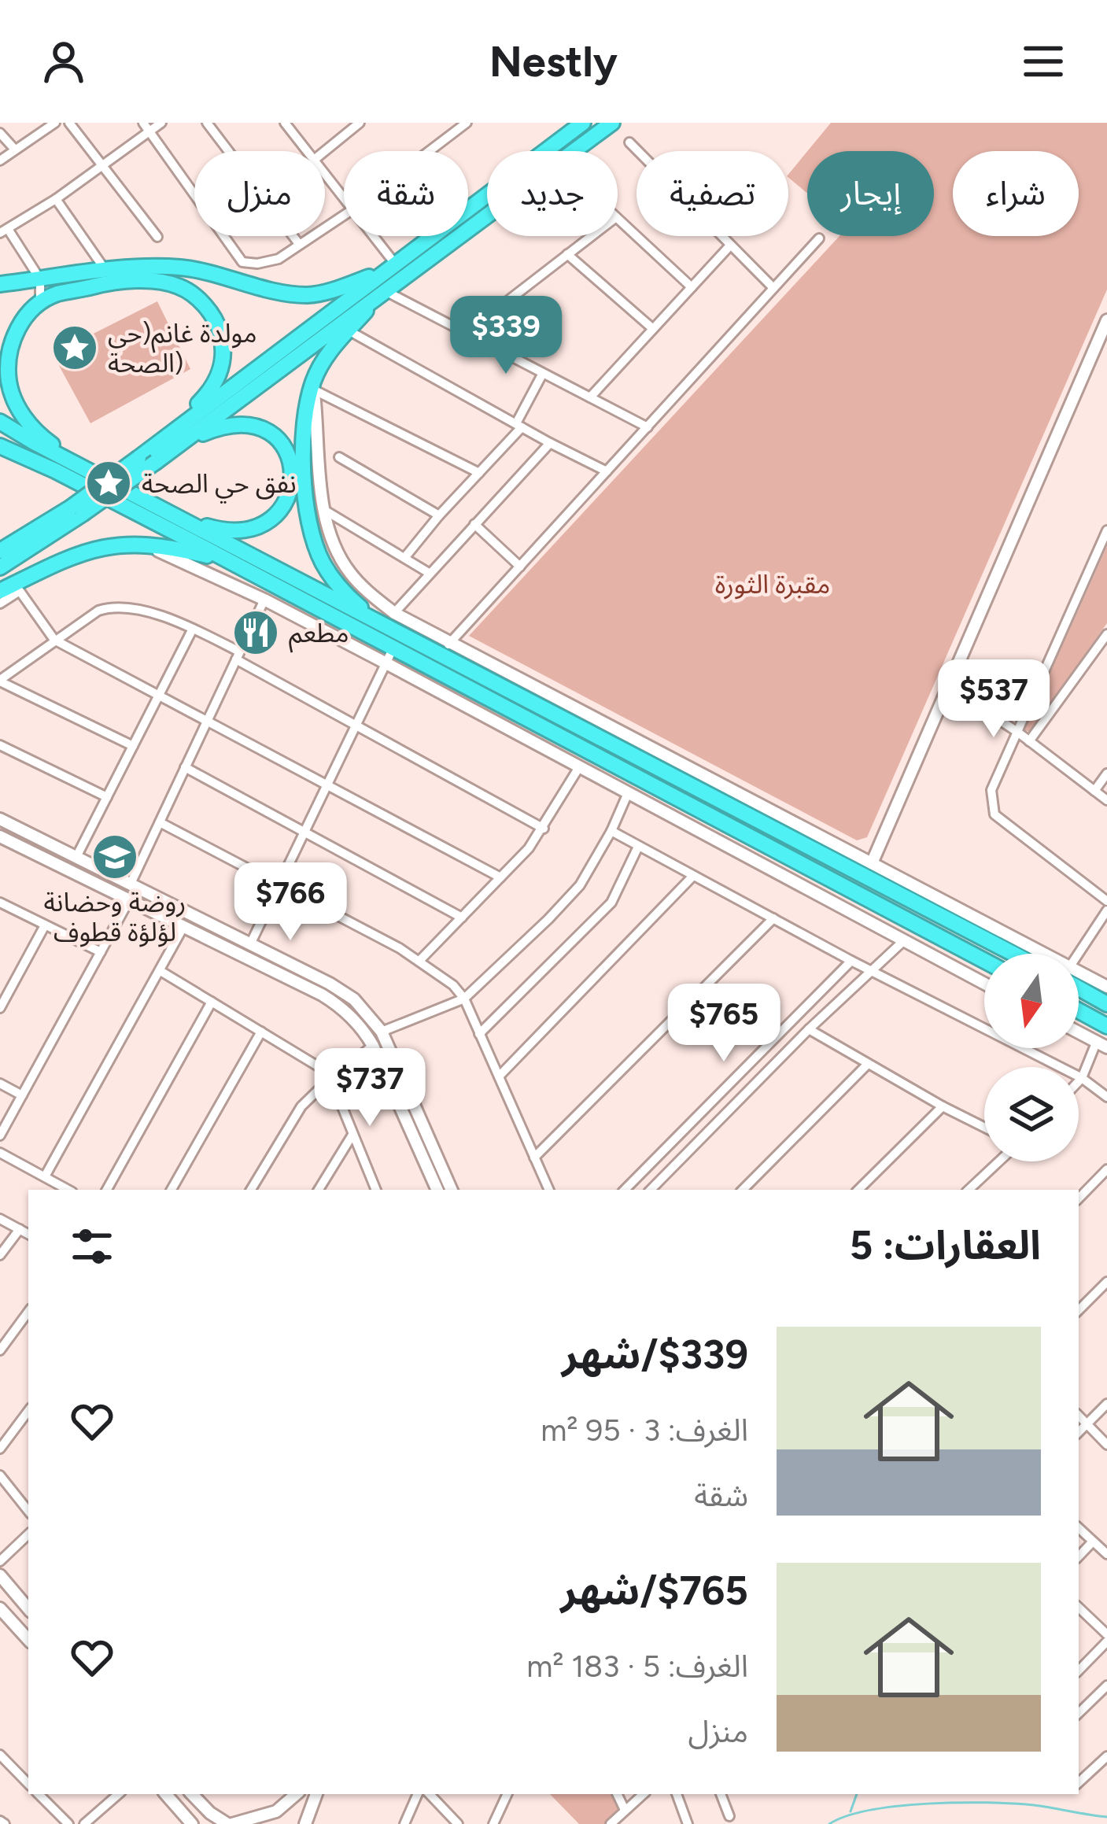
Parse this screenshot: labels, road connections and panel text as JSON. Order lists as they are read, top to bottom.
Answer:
{
  "parks": ["مقبرة الثورة"],
  "places": {
    "place": ["مولدة غانم(حي الصحة)", "نفق حي الصحة"],
    "restaurant": ["مطعم"],
    "school or university": ["روضة وحضانة لؤلؤة قطوف"]
  },
  "north": "bottom",
  "page": {
    "header": "Nestly",
    "chip": [
      "شراء",
      "إيجار",
      "تصفية",
      "جديد",
      "شقة",
      "منزل"
    ],
    "price": [
      "$339",
      "$537",
      "$766",
      "$765",
      "$737"
    ],
    "heading": "العقارات: 5",
    "list": [
      {
        "name": "$339/شهر",
        "note": "الغرف: 3 · 95 m² · شقة"
      },
      {
        "name": "$765/شهر",
        "note": "الغرف: 5 · 183 m² · منزل"
      }
    ]
  }
}
